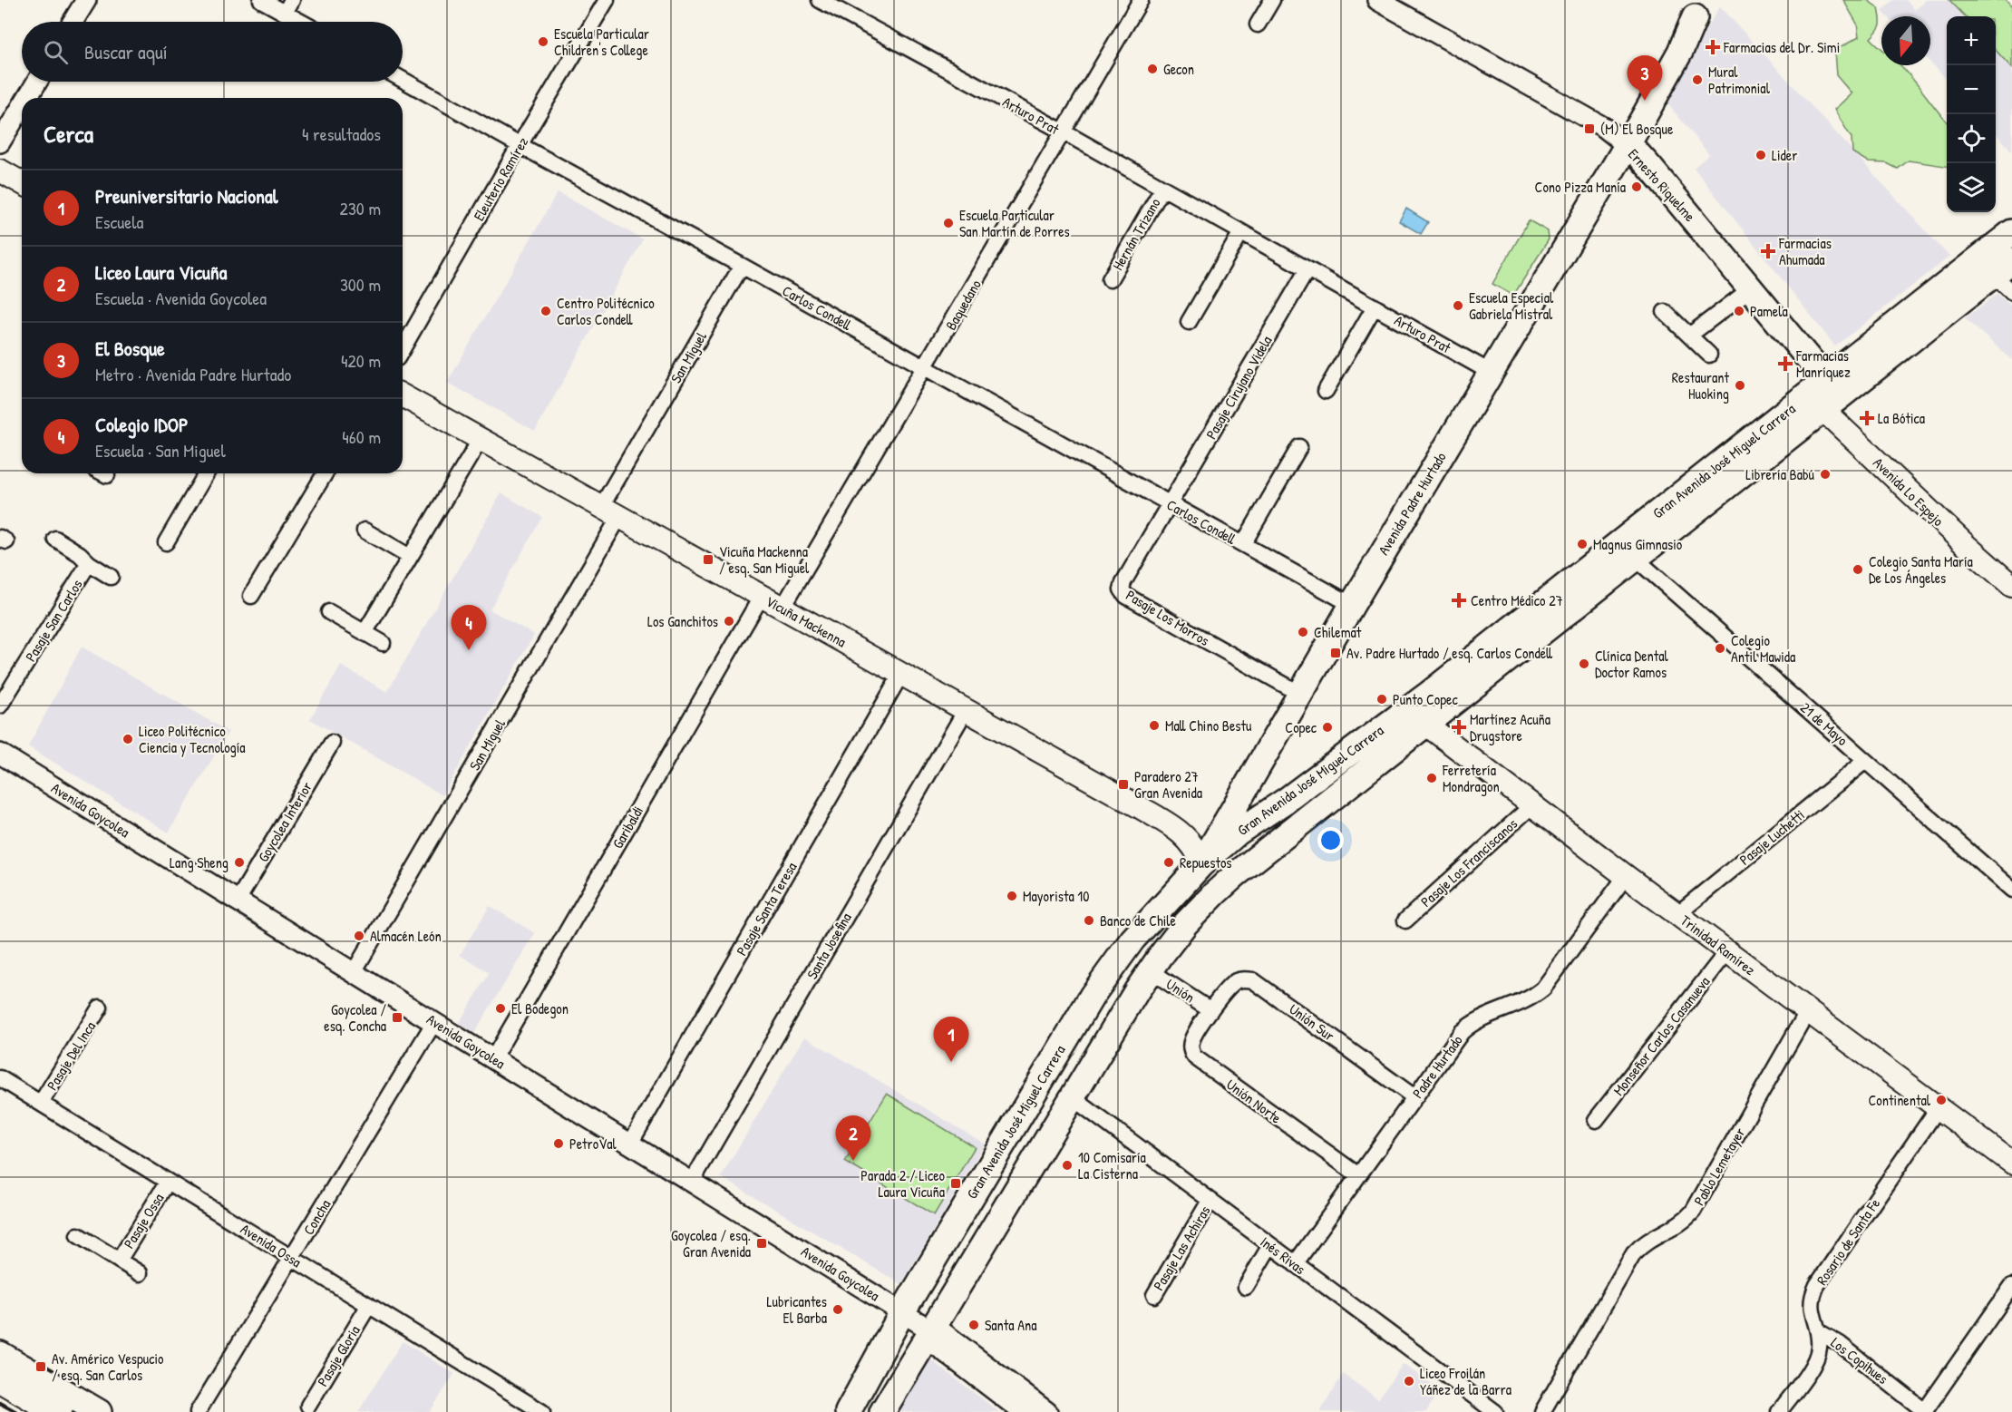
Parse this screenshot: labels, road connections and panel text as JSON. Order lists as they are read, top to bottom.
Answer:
{
  "streets": {
    "main road": [
      "Ernesto Riquelme",
      "Gran Avenida José Miguel Carrera",
      "Avenida Lo Espejo",
      "Avenida Padre Hurtado",
      "Vicuña Mackenna",
      "Trinidad Ramírez"
    ],
    "street": [
      "Arturo Prat",
      "Eleuterio Ramírez",
      "Hernán Trizano",
      "Baquedano",
      "Carlos Condell",
      "San Miguel",
      "Pasaje Cirujano Videla",
      "Pasaje Los Morros",
      "Pasaje San Carlos",
      "21 de Mayo",
      "Avenida Goycolea",
      "Goycolea Interior",
      "Garibaldi",
      "Pasaje Luchetti",
      "Pasaje Los Franciscanos",
      "Pasaje Santa Teresa",
      "Santa Josefina",
      "Unión",
      "Unión Sur",
      "Monseñor Carlos Casanueva",
      "Pasaje Del Inca",
      "Padre Hurtado",
      "Unión Norte",
      "Pablo Lemetayer",
      "Concha",
      "Pasaje Ossa",
      "Rosario de Santa Fe",
      "Avenida Ossa",
      "Pasaje Las Achiras",
      "Inés Rivas",
      "Pasaje Gloria",
      "Los Copihues"
    ]
  },
  "crossings": [
    ["Arturo Prat", "Hernán Trizano"],
    ["Arturo Prat", "Baquedano"],
    ["Arturo Prat", "Pasaje Cirujano Videla"],
    ["Arturo Prat", "Avenida Padre Hurtado"],
    ["Eleuterio Ramírez", "Carlos Condell"],
    ["Ernesto Riquelme", "Gran Avenida José Miguel Carrera"],
    ["Ernesto Riquelme", "Avenida Lo Espejo"],
    ["Ernesto Riquelme", "Avenida Padre Hurtado"],
    ["Baquedano", "Carlos Condell"],
    ["Baquedano", "Vicuña Mackenna"],
    ["Carlos Condell", "San Miguel"],
    ["Carlos Condell", "Pasaje Cirujano Videla"],
    ["Carlos Condell", "Avenida Padre Hurtado"],
    ["Carlos Condell", "Pasaje Los Morros"],
    ["San Miguel", "Vicuña Mackenna"],
    ["San Miguel", "Avenida Goycolea"],
    ["Pasaje Cirujano Videla", "Pasaje Los Morros"],
    ["Gran Avenida José Miguel Carrera", "Avenida Lo Espejo"],
    ["Gran Avenida José Miguel Carrera", "Avenida Padre Hurtado"],
    ["Gran Avenida José Miguel Carrera", "Vicuña Mackenna"],
    ["Gran Avenida José Miguel Carrera", "21 de Mayo"],
    ["Gran Avenida José Miguel Carrera", "Avenida Goycolea"],
    ["Gran Avenida José Miguel Carrera", "Trinidad Ramírez"],
    ["Gran Avenida José Miguel Carrera", "Unión"],
    ["Gran Avenida José Miguel Carrera", "Inés Rivas"],
    ["Avenida Padre Hurtado", "Pasaje Los Morros"],
    ["Avenida Padre Hurtado", "Vicuña Mackenna"],
    ["Vicuña Mackenna", "Garibaldi"],
    ["Vicuña Mackenna", "Pasaje Santa Teresa"],
    ["Vicuña Mackenna", "Santa Josefina"],
    ["21 de Mayo", "Pasaje Luchetti"],
    ["Avenida Goycolea", "Goycolea Interior"],
    ["Avenida Goycolea", "Garibaldi"],
    ["Avenida Goycolea", "Pasaje Santa Teresa"],
    ["Avenida Goycolea", "Santa Josefina"],
    ["Avenida Goycolea", "Concha"],
    ["Pasaje Luchetti", "Trinidad Ramírez"],
    ["Pasaje Los Franciscanos", "Trinidad Ramírez"],
    ["Trinidad Ramírez", "Monseñor Carlos Casanueva"],
    ["Trinidad Ramírez", "Padre Hurtado"],
    ["Trinidad Ramírez", "Pablo Lemetayer"],
    ["Trinidad Ramírez", "Rosario de Santa Fe"],
    ["Unión", "Unión Sur"],
    ["Unión", "Unión Norte"],
    ["Unión Sur", "Padre Hurtado"],
    ["Unión Sur", "Unión Norte"],
    ["Pasaje Del Inca", "Avenida Ossa"],
    ["Padre Hurtado", "Unión Norte"],
    ["Padre Hurtado", "Inés Rivas"],
    ["Concha", "Avenida Ossa"],
    ["Pasaje Ossa", "Avenida Ossa"],
    ["Rosario de Santa Fe", "Los Copihues"],
    ["Avenida Ossa", "Pasaje Gloria"],
    ["Pasaje Las Achiras", "Inés Rivas"]
  ],
  "places": {
    "other": [
      "Escuela Particular Children's College",
      "Gecon",
      "Mural Patrimonial",
      "Lider",
      "Cono Pizza Manía",
      "Escuela Particular San Martín de Porres",
      "Escuela Especial Gabriela Mistral",
      "Centro Politécnico Carlos Condell",
      "Pamela",
      "Restaurant Huoking",
      "Librería Babú",
      "Magnus Gimnasio",
      "Colegio Santa María De Los Ángeles",
      "Los Ganchitos",
      "Chilemat",
      "Colegio Antil Mawida",
      "Clínica Dental Doctor Ramos",
      "Punto Copec",
      "Mall Chino Bestu",
      "Copec",
      "Liceo Politécnico Ciencia y Tecnología",
      "Ferretería Mondragon",
      "Lang Sheng",
      "Repuestos",
      "Mayorista 10",
      "Banco de Chile",
      "Almacén León",
      "El Bodegon",
      "Continental",
      "PetroVal",
      "10 Comisaría La Cisterna",
      "Lubricantes El Barba",
      "Santa Ana",
      "Liceo Froilán Yáñez de la Barra"
    ],
    "health": [
      "Farmacias del Dr. Simi",
      "Farmacias Ahumada",
      "Farmacias Manríquez",
      "La Bótica",
      "Centro Médico 27",
      "Martínez Acuña Drugstore"
    ],
    "transit": [
      "(M) El Bosque",
      "Vicuña Mackenna / esq. San Miguel",
      "Av. Padre Hurtado / esq. Carlos Condell",
      "Paradero 27 Gran Avenida",
      "Goycolea / esq. Concha",
      "Parada 2 / Liceo Laura Vicuña",
      "Goycolea / esq. Gran Avenida",
      "Av. Américo Vespucio / esq. San Carlos"
    ]
  },
  "north": "bottom",
  "page": {
    "map_buttons": ["+", "−"],
    "search": "Buscar aquí",
    "pins": [
      "3",
      "4",
      "1",
      "2"
    ],
    "heading": ["Cerca", "4 resultados"],
    "list": [
      {
        "mark": "1",
        "name": "Preuniversitario Nacional",
        "note": "Escuela",
        "value": "230 m"
      },
      {
        "mark": "2",
        "name": "Liceo Laura Vicuña",
        "note": "Escuela · Avenida Goycolea",
        "value": "300 m"
      },
      {
        "mark": "3",
        "name": "El Bosque",
        "note": "Metro · Avenida Padre Hurtado",
        "value": "420 m"
      },
      {
        "mark": "4",
        "name": "Colegio IDOP",
        "note": "Escuela · San Miguel",
        "value": "460 m"
      }
    ]
  }
}
